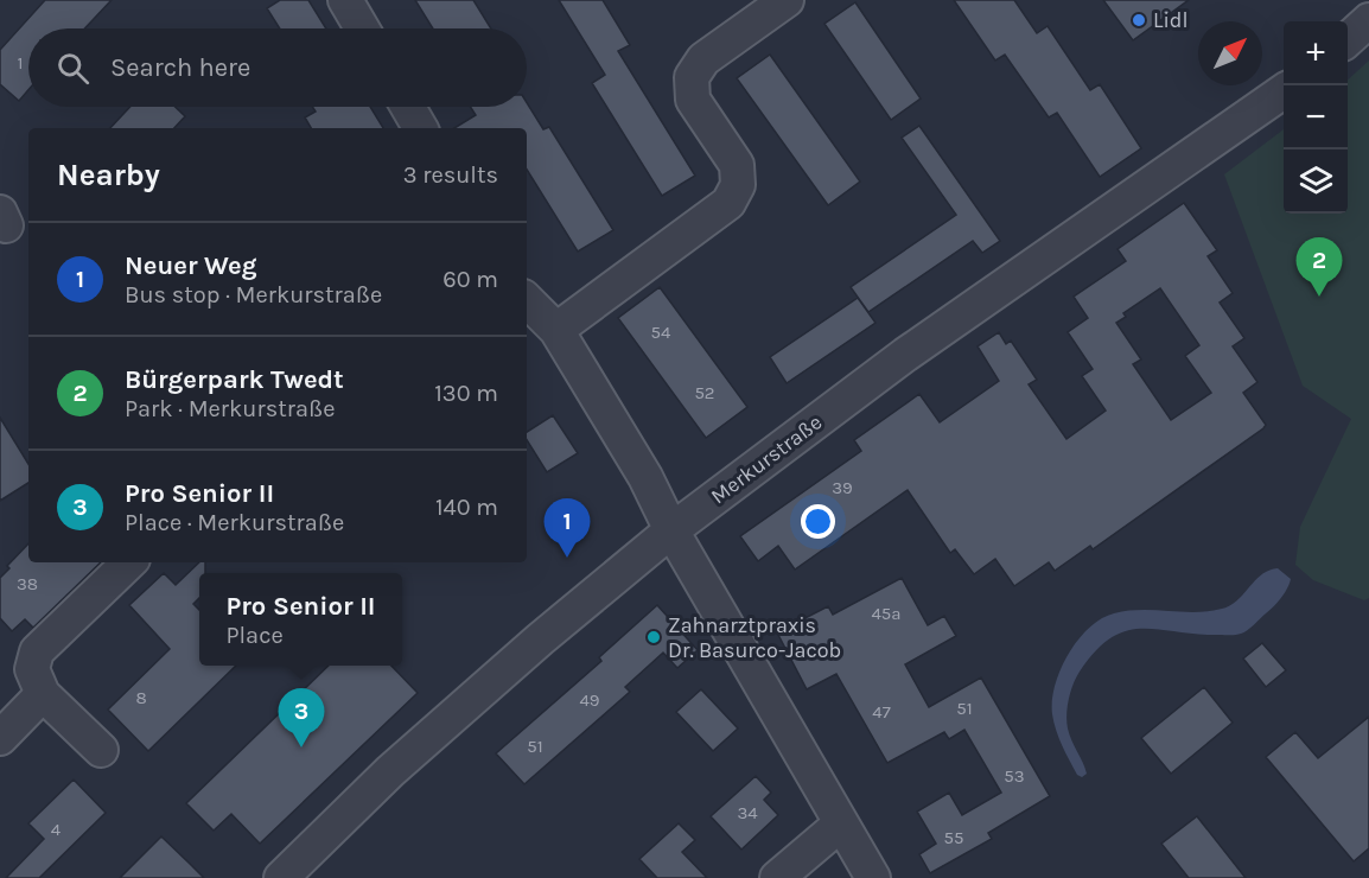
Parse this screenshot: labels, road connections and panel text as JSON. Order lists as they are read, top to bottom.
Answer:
{
  "streets": {
    "street": ["Merkurstraße"]
  },
  "places": ["Lidl", "Zahnarztpraxis Dr. Basurco-Jacob"],
  "house_numbers": [
    "1",
    "54",
    "52",
    "39",
    "38",
    "45a",
    "8",
    "49",
    "51",
    "47",
    "51",
    "53",
    "34",
    "4",
    "55"
  ],
  "north": "top right",
  "page": {
    "map_buttons": ["+", "−"],
    "search": "Search here",
    "heading": ["Nearby", "3 results"],
    "list": [
      {
        "mark": "1",
        "name": "Neuer Weg",
        "note": "Bus stop · Merkurstraße",
        "value": "60 m"
      },
      {
        "mark": "2",
        "name": "Bürgerpark Twedt",
        "note": "Park · Merkurstraße",
        "value": "130 m"
      },
      {
        "mark": "3",
        "name": "Pro Senior II",
        "note": "Place · Merkurstraße",
        "value": "140 m"
      }
    ],
    "pins": ["2", "1", "3"],
    "popup": ["Pro Senior II", "Place"]
  }
}
